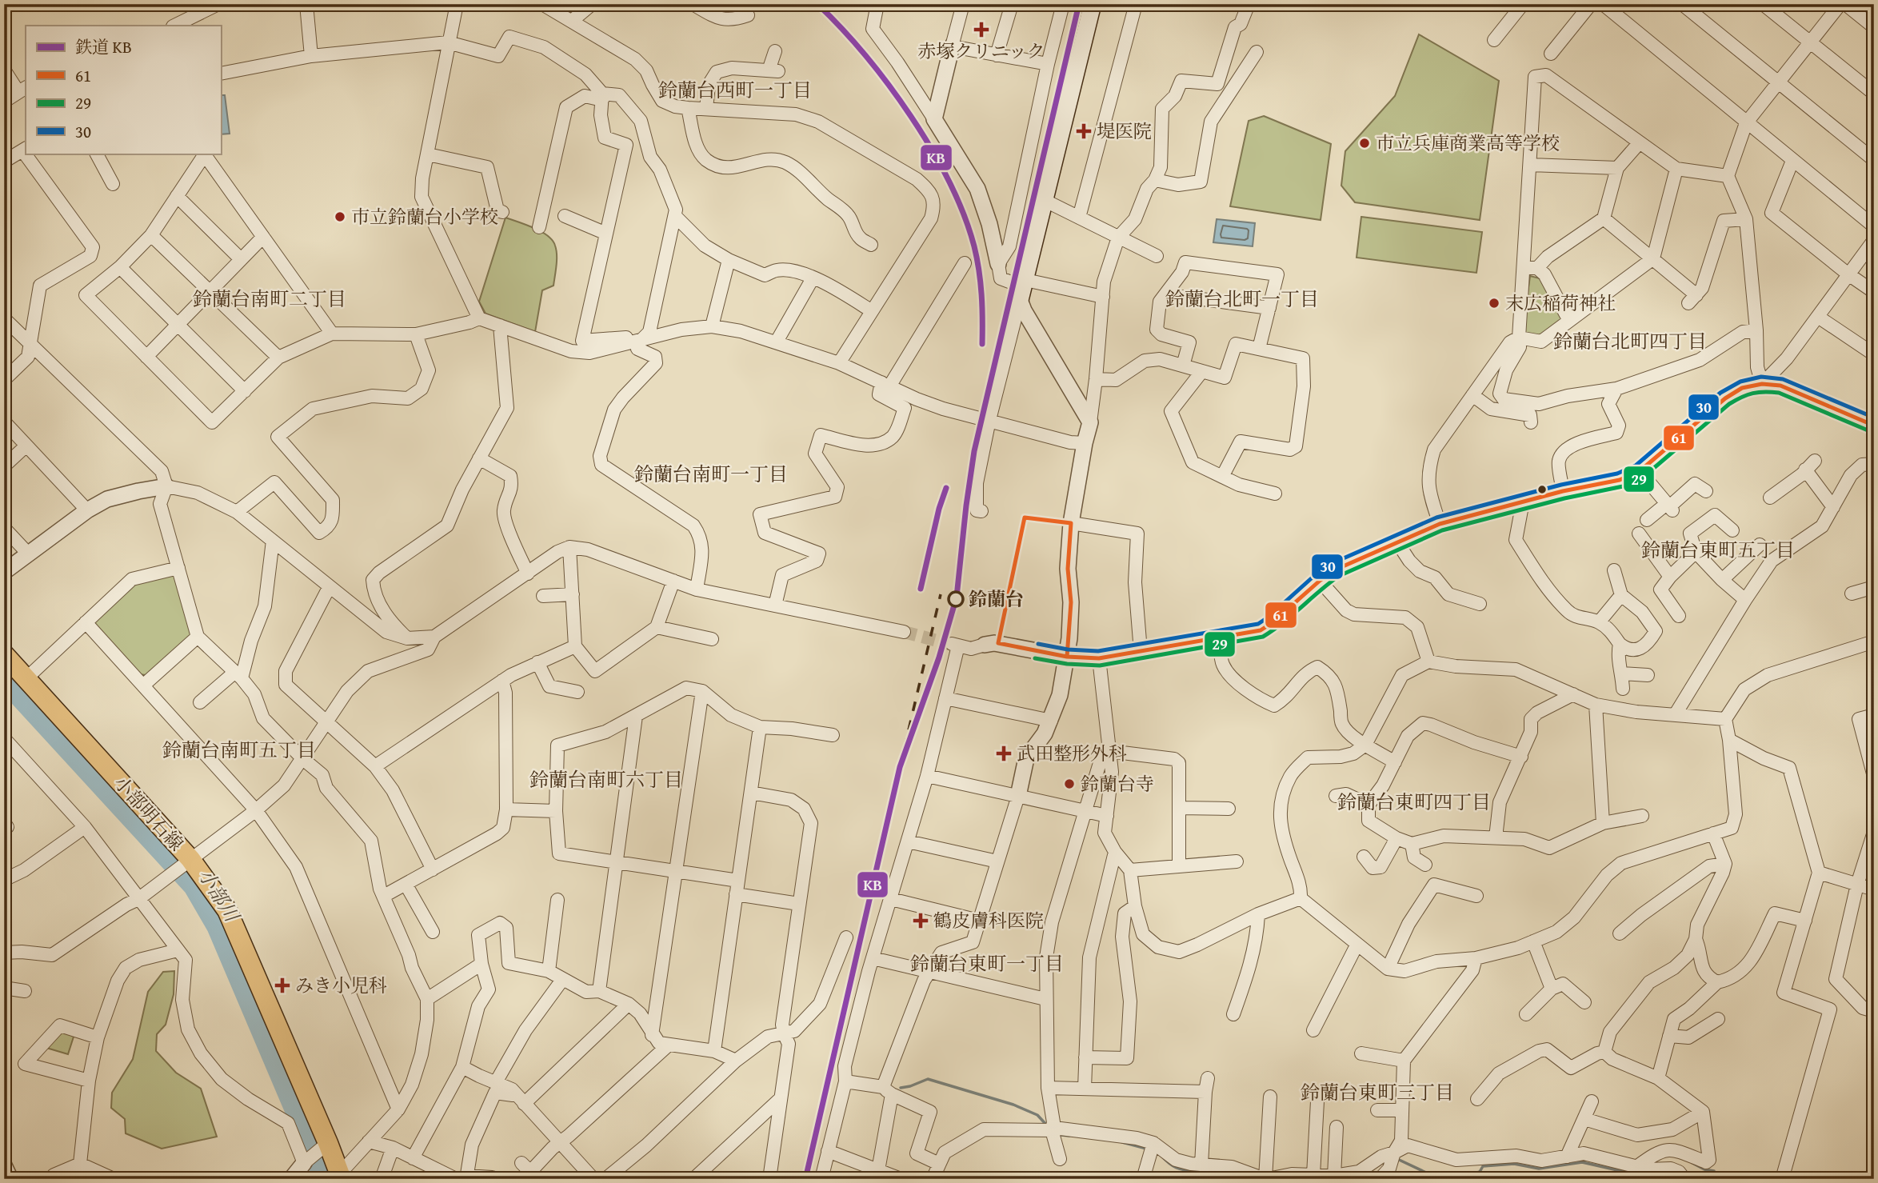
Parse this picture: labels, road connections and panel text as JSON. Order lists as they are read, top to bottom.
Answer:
{
  "streets": {
    "main road": ["小部明石線"]
  },
  "districts": [
    "鈴蘭台西町一丁目",
    "鈴蘭台南町二丁目",
    "鈴蘭台北町一丁目",
    "鈴蘭台北町四丁目",
    "鈴蘭台南町一丁目",
    "鈴蘭台東町五丁目",
    "鈴蘭台南町五丁目",
    "鈴蘭台南町六丁目",
    "鈴蘭台東町四丁目",
    "鈴蘭台東町一丁目",
    "鈴蘭台東町三丁目"
  ],
  "water": ["小部川"],
  "places": {
    "health": [
      "赤塚クリニック",
      "堤医院",
      "武田整形外科",
      "鶴皮膚科医院",
      "みき小児科"
    ],
    "other": [
      "市立兵庫商業高等学校",
      "市立鈴蘭台小学校",
      "末広稲荷神社",
      "鈴蘭台",
      "鈴蘭台寺"
    ]
  },
  "lines": [
    "rail line KB",
    "transit line 30",
    "transit line 61",
    "transit line 29"
  ],
  "legend": [
    "鉄道 KB",
    "61",
    "29",
    "30"
  ]
}
